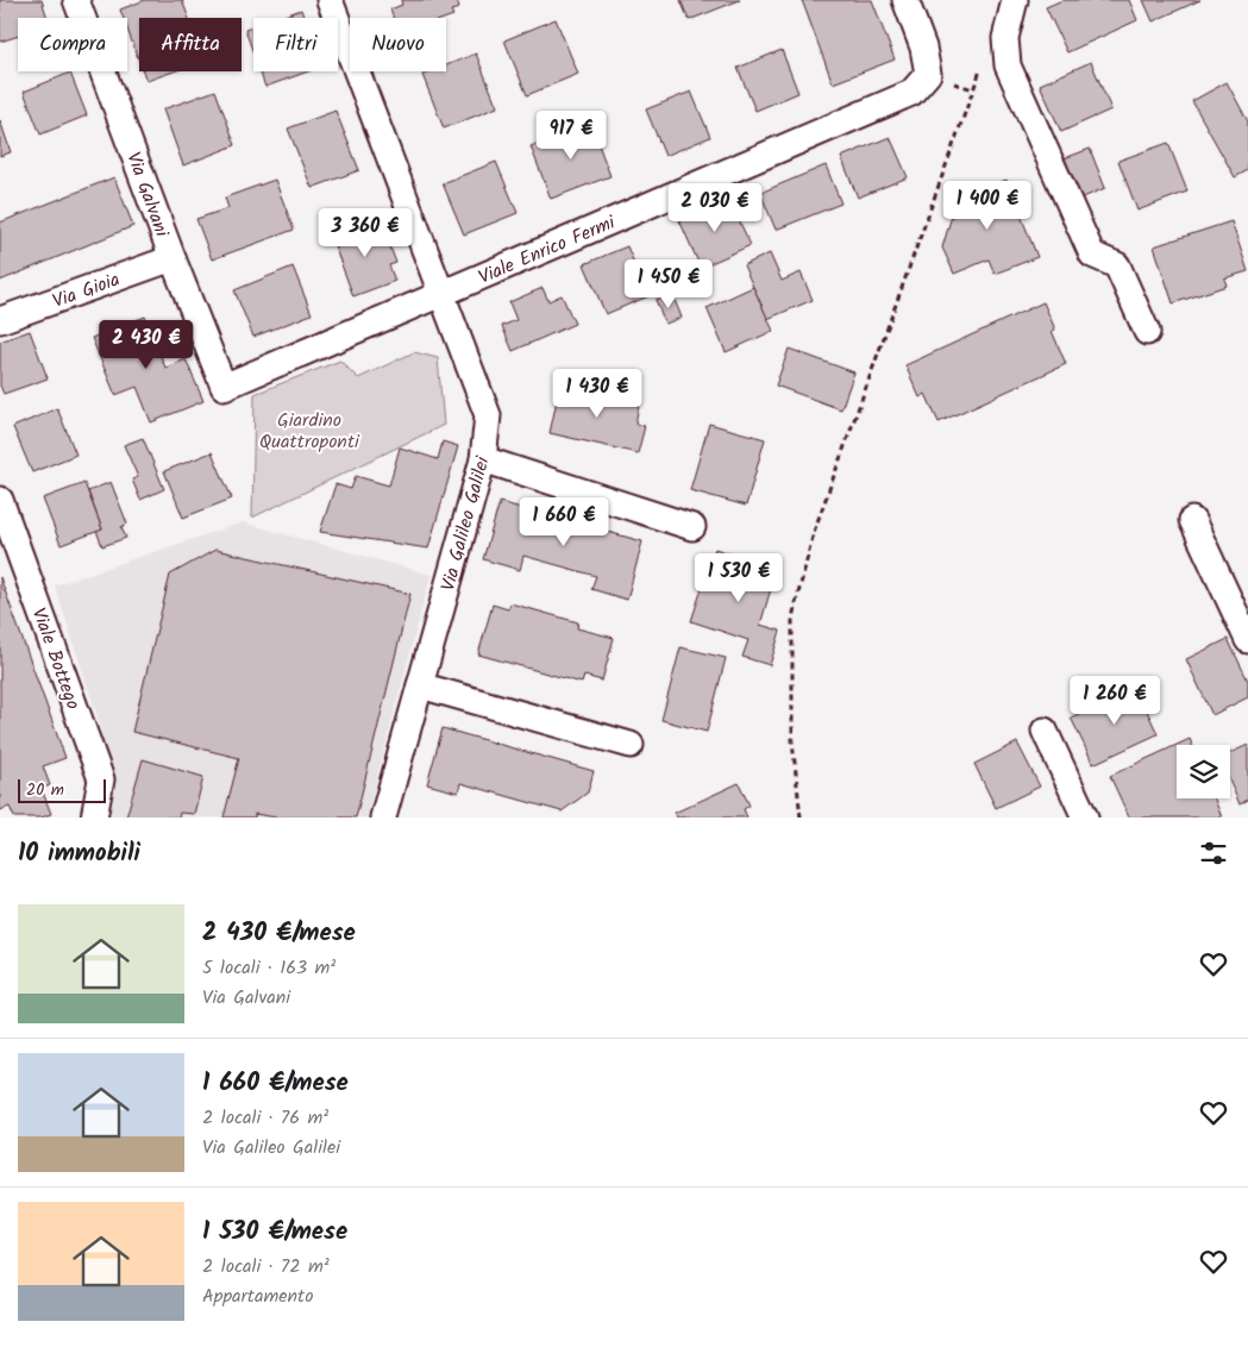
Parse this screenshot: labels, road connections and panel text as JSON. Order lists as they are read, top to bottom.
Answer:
{
  "streets": {
    "street": [
      "Via Galvani",
      "Viale Enrico Fermi",
      "Via Gioia",
      "Via Galileo Galilei",
      "Viale Bottego"
    ]
  },
  "crossings": [
    ["Via Galvani", "Viale Enrico Fermi"],
    ["Via Galvani", "Via Gioia"],
    ["Viale Enrico Fermi", "Via Galileo Galilei"]
  ],
  "parks": ["Giardino Quattroponti"],
  "scale_bar": "20 m",
  "page": {
    "chip": [
      "Compra",
      "Affitta",
      "Filtri",
      "Nuovo"
    ],
    "price": [
      "917 €",
      "1 400 €",
      "2 030 €",
      "3 360 €",
      "1 450 €",
      "2 430 €",
      "1 430 €",
      "1 660 €",
      "1 530 €",
      "1 260 €"
    ],
    "scale": "20 m",
    "heading": "10 immobili",
    "list": [
      {
        "name": "2 430 €/mese",
        "note": "5 locali · 163 m² · Via Galvani"
      },
      {
        "name": "1 660 €/mese",
        "note": "2 locali · 76 m² · Via Galileo Galilei"
      },
      {
        "name": "1 530 €/mese",
        "note": "2 locali · 72 m² · Appartamento"
      }
    ]
  }
}
